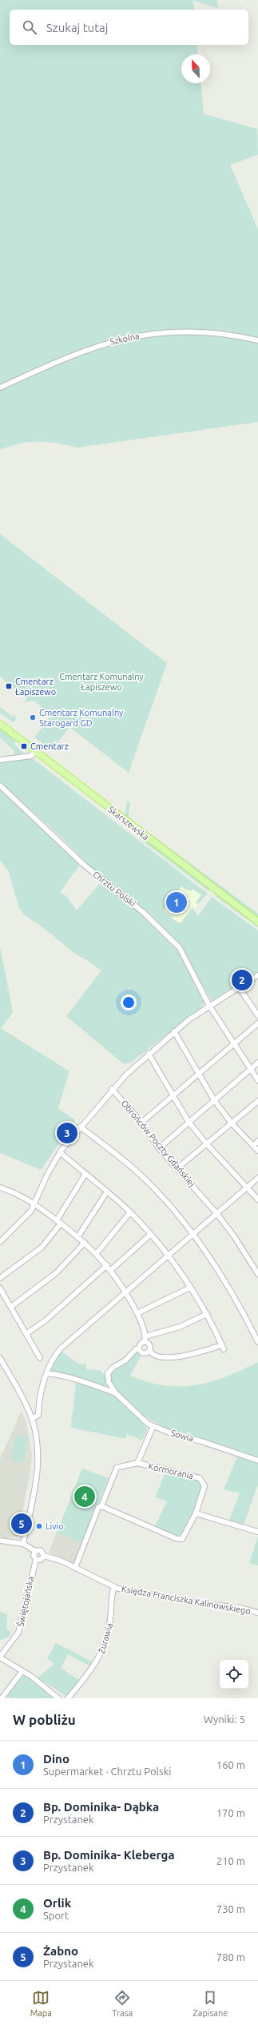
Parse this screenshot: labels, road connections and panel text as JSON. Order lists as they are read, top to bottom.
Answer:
{
  "streets": {
    "main road": ["Skarszewska"],
    "street": [
      "Szkolna",
      "Chrztu Polski",
      "Obrońców Poczty Gdańskiej",
      "Sowia",
      "Kormorania",
      "Księdza Franciszka Kalinowskiego",
      "Świętojańska",
      "Żurawia"
    ]
  },
  "crossings": [
    ["Sowia", "Kormorania"],
    ["Księdza Franciszka Kalinowskiego", "Świętojańska"],
    ["Księdza Franciszka Kalinowskiego", "Żurawia"]
  ],
  "parks": ["Cmentarz Komunalny Łapiszewo"],
  "places": {
    "transit": ["Cmentarz Łapiszewo", "Cmentarz"],
    "other": ["Cmentarz Komunalny Starogard GD", "Livio"]
  },
  "north": "top left",
  "page": {
    "search": "Szukaj tutaj",
    "pins": [
      "1",
      "2",
      "3",
      "4",
      "5"
    ],
    "heading": ["W pobliżu", "Wyniki: 5"],
    "list": [
      {
        "mark": "1",
        "name": "Dino",
        "note": "Supermarket · Chrztu Polski",
        "value": "160 m"
      },
      {
        "mark": "2",
        "name": "Bp. Dominika- Dąbka",
        "note": "Przystanek",
        "value": "170 m"
      },
      {
        "mark": "3",
        "name": "Bp. Dominika- Kleberga",
        "note": "Przystanek",
        "value": "210 m"
      },
      {
        "mark": "4",
        "name": "Orlik",
        "note": "Sport",
        "value": "730 m"
      },
      {
        "mark": "5",
        "name": "Żabno",
        "note": "Przystanek",
        "value": "780 m"
      }
    ],
    "nav": ["Mapa", "Trasa", "Zapisane"]
  }
}
